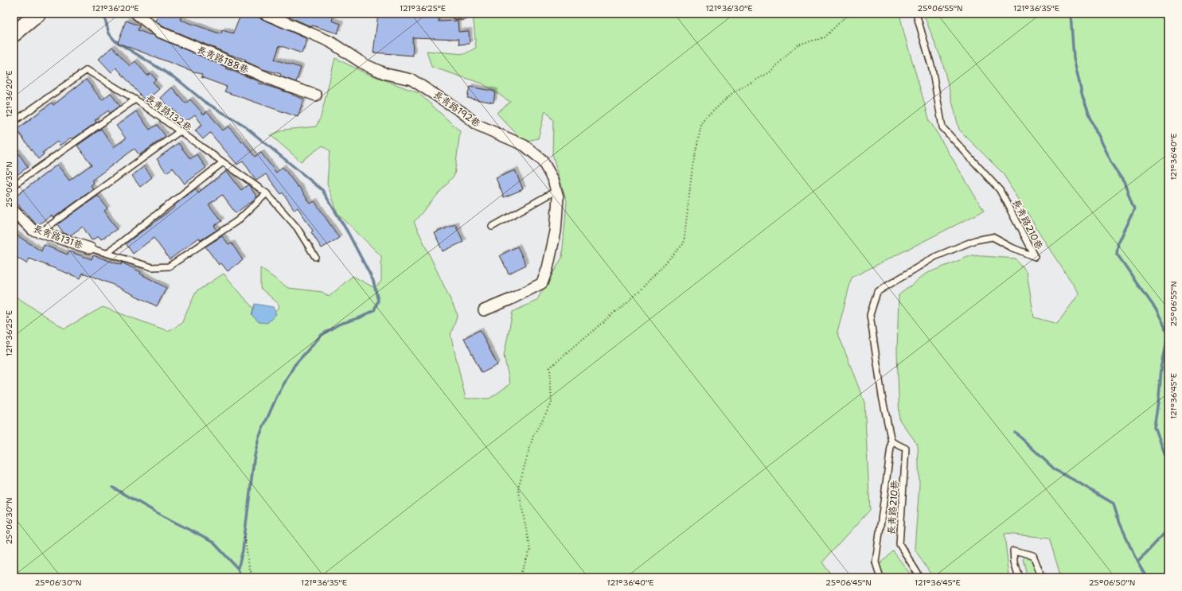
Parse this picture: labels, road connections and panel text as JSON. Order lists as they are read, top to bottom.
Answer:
{
  "streets": {
    "street": ["長青路188巷", "長青路192巷", "長青路131巷"],
    "lane": ["長青路132巷", "長青路210巷"]
  },
  "coordinates": [
    "121°36'20\"E",
    "121°36'25\"E",
    "121°36'30\"E",
    "25°06'55\"N",
    "121°36'35\"E",
    "121°36'40\"E",
    "25°06'35\"N",
    "121°36'45\"E",
    "25°06'30\"N",
    "25°06'45\"N",
    "25°06'50\"N"
  ]
}
